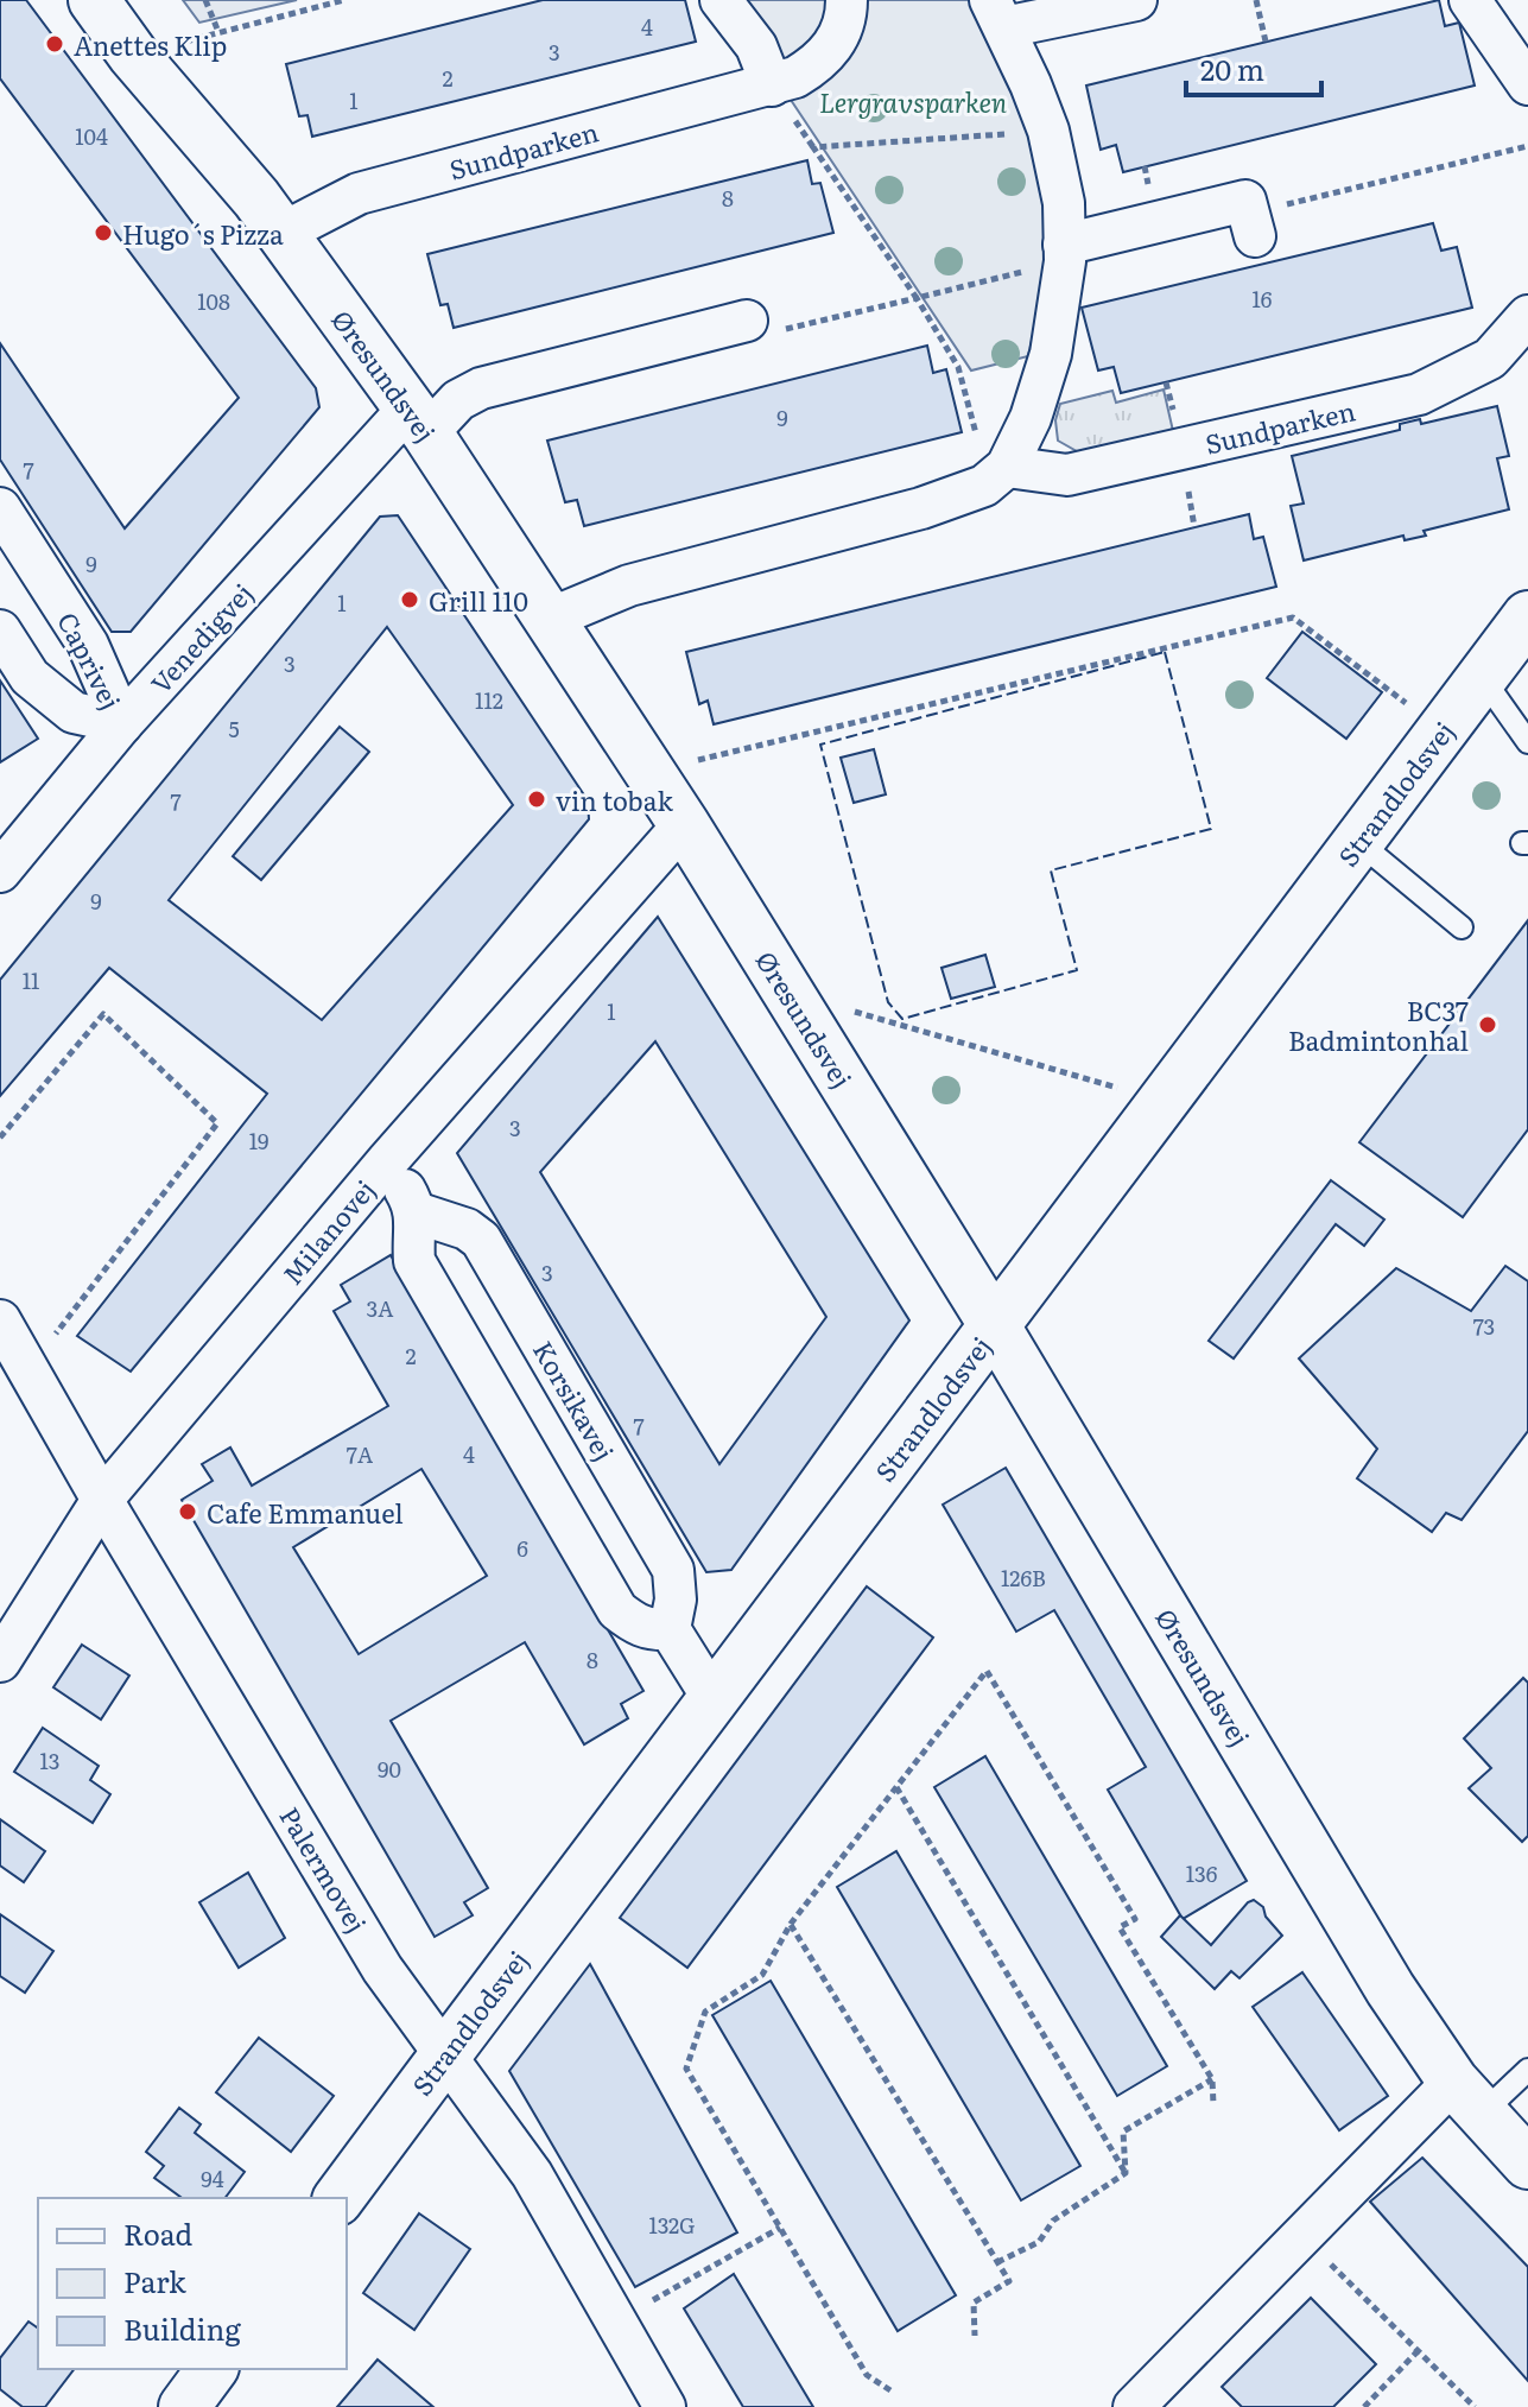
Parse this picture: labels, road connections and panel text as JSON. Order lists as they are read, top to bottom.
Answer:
{
  "streets": {
    "street": [
      "Sundparken",
      "Øresundsvej",
      "Venedigvej",
      "Caprivej",
      "Strandlodsvej",
      "Milanovej",
      "Korsikavej",
      "Palermovej"
    ]
  },
  "crossings": [
    ["Sundparken", "Øresundsvej"],
    ["Øresundsvej", "Venedigvej"],
    ["Øresundsvej", "Strandlodsvej"],
    ["Øresundsvej", "Milanovej"],
    ["Venedigvej", "Caprivej"],
    ["Strandlodsvej", "Palermovej"],
    ["Milanovej", "Palermovej"]
  ],
  "parks": ["Lergravsparken"],
  "places": [
    "Anettes Klip",
    "Hugo´s Pizza",
    "Grill 110",
    "vin tobak",
    "BC37 Badmintonhal",
    "Cafe Emmanuel"
  ],
  "house_numbers": [
    "4",
    "3",
    "2",
    "1",
    "104",
    "8",
    "16",
    "108",
    "9",
    "7",
    "9",
    "1",
    "3",
    "112",
    "5",
    "7",
    "9",
    "11",
    "1",
    "3",
    "19",
    "3",
    "3A",
    "73",
    "2",
    "7",
    "7A",
    "4",
    "6",
    "126B",
    "8",
    "13",
    "90",
    "136",
    "94",
    "132G"
  ],
  "legend": ["Road", "Park", "Building"],
  "scale_bar": "20 m"
}
